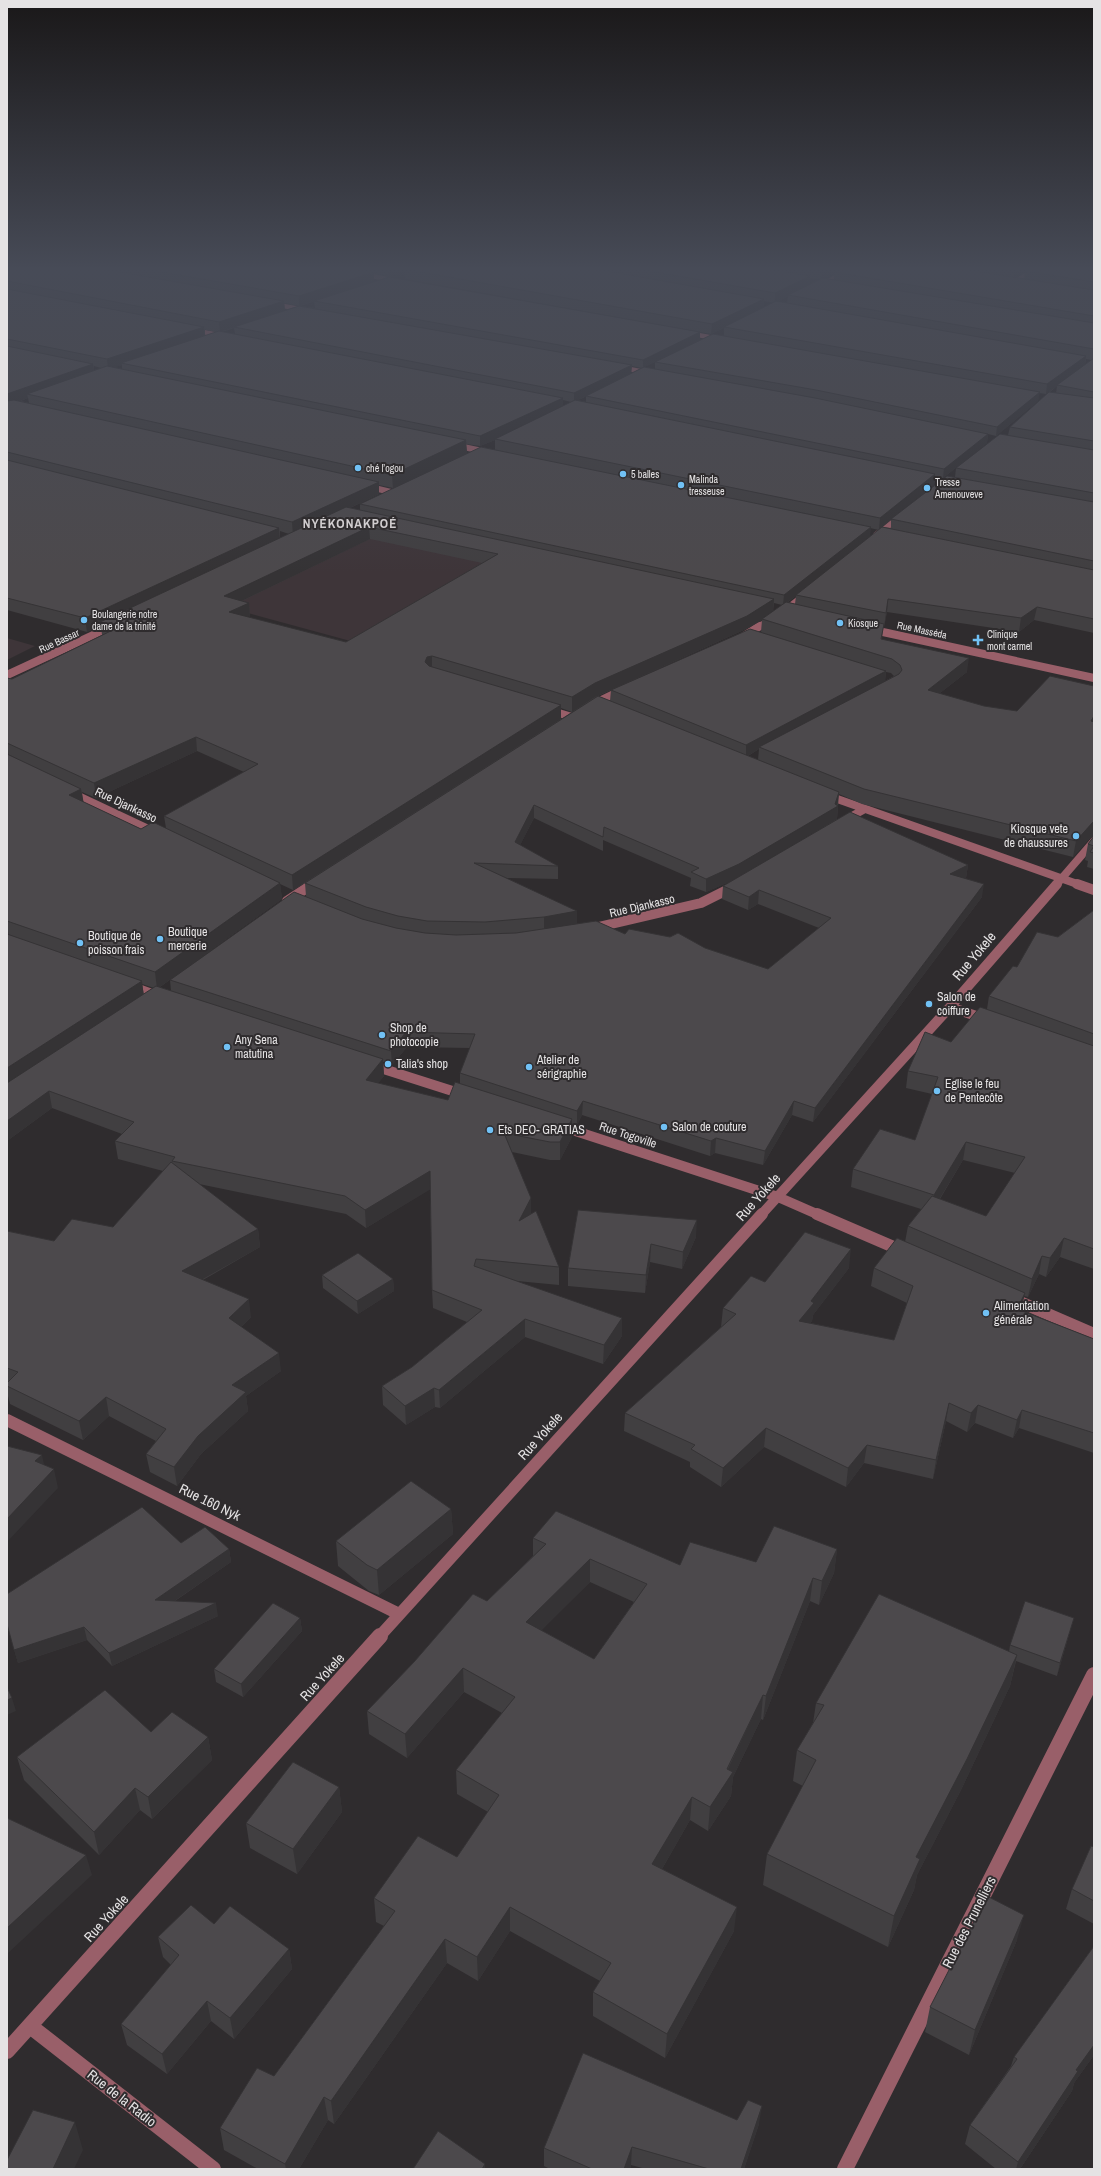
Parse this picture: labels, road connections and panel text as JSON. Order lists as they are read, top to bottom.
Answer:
{
  "streets": {
    "street": [
      "Rue Masséda",
      "Rue Bassar",
      "Rue Djankasso",
      "Rue Yokele",
      "Rue Togoville",
      "Rue 160 Nyk",
      "Rue des Prunelliers",
      "Rue de la Radio"
    ]
  },
  "crossings": [
    ["Rue Yokele", "Rue Togoville"],
    ["Rue Yokele", "Rue 160 Nyk"],
    ["Rue Yokele", "Rue de la Radio"]
  ],
  "districts": ["NYÉKONAKPOÉ"],
  "places": {
    "other": [
      "ché l’ogou",
      "5 balles",
      "Malinda tresseuse",
      "Tresse Amenouveve",
      "Boulangerie notre dame de la trinité",
      "Kiosque",
      "Kiosque vete de chaussures",
      "Boutique mercerie",
      "Boutique de poisson frais",
      "Salon de coiffure",
      "Shop de photocopie",
      "Any Sena matutina",
      "Talia's shop",
      "Atelier de sérigraphie",
      "Eglise le feu de Pentecôte",
      "Salon de couture",
      "Ets DEO- GRATIAS",
      "Alimentation générale"
    ],
    "health": ["Clinique mont carmel"]
  }
}
